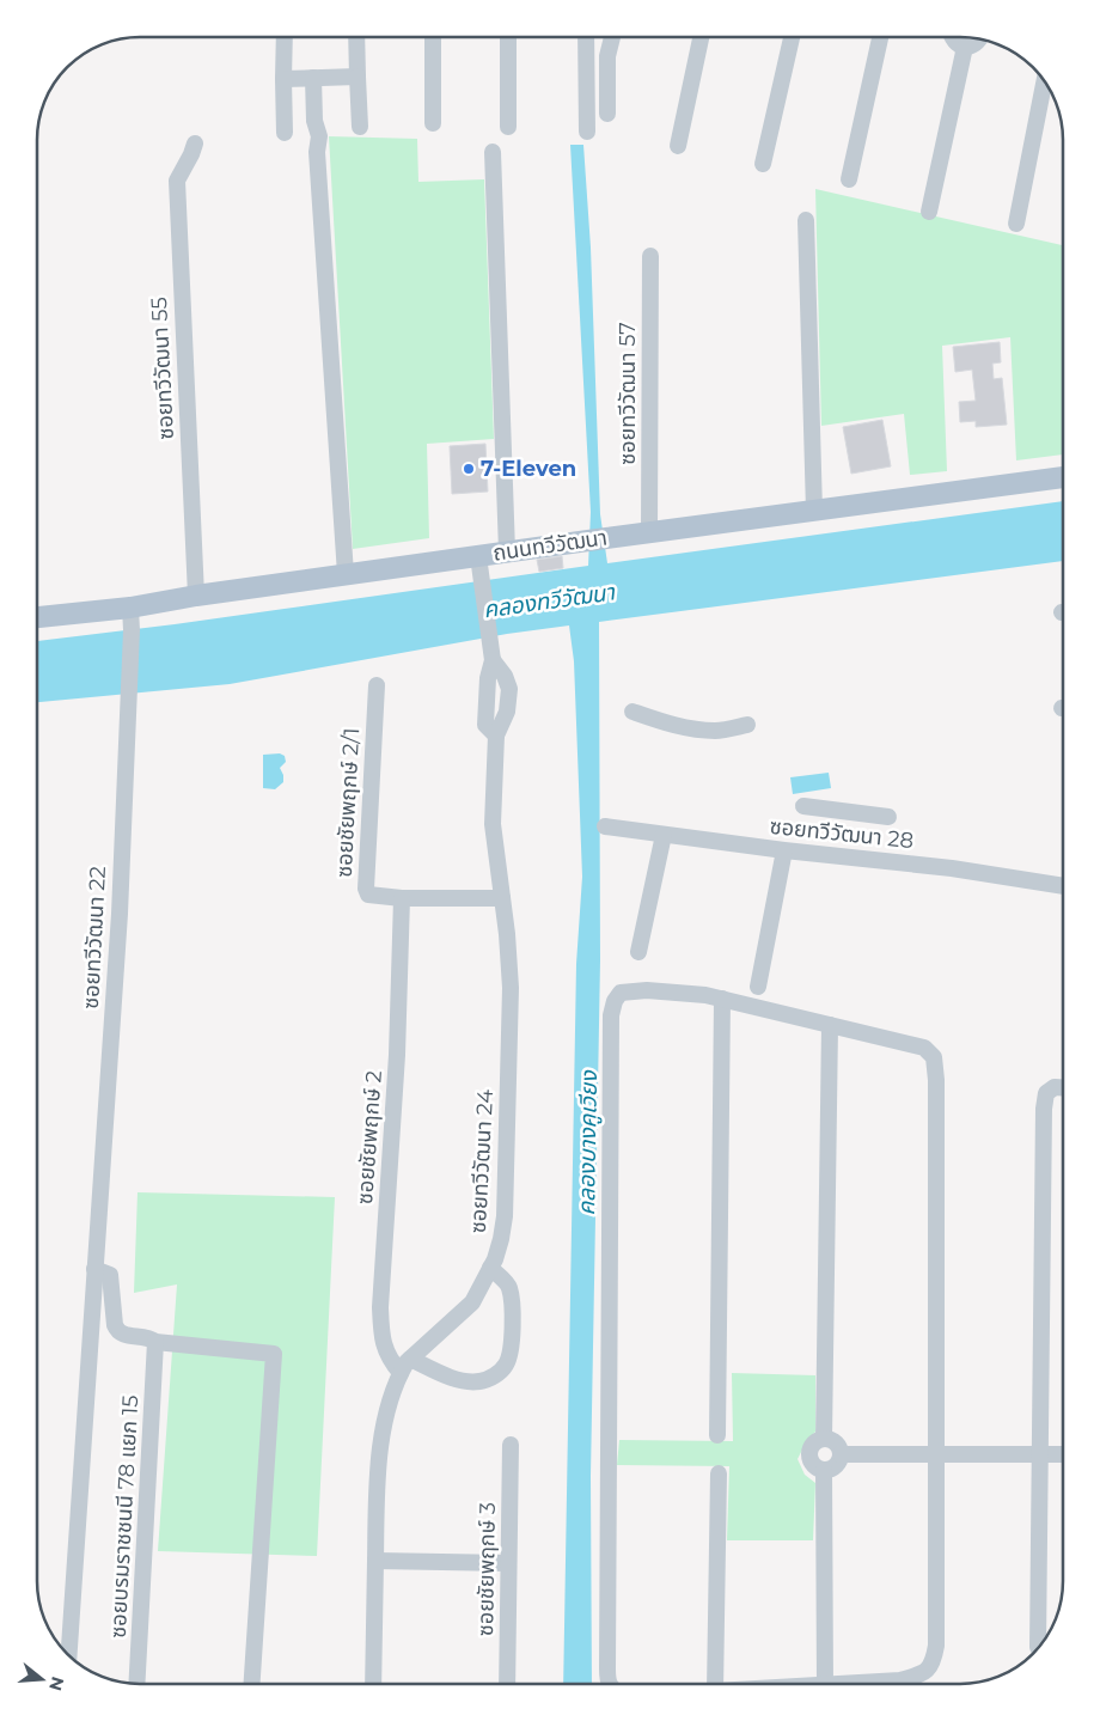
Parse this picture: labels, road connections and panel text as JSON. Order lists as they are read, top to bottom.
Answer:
{
  "streets": {
    "main road": ["ถนนทวีวัฒนา"],
    "street": [
      "ซอยทวีวัฒนา 55",
      "ซอยทวีวัฒนา 57",
      "ซอยชัยพฤกษ์ 2/1",
      "ซอยทวีวัฒนา 28",
      "ซอยทวีวัฒนา 22",
      "ซอยชัยพฤกษ์ 2",
      "ซอยทวีวัฒนา 24",
      "ซอยบรมราชชนนี 78 แยก 15",
      "ซอยชัยพฤกษ์ 3"
    ]
  },
  "crossings": [
    ["ซอยทวีวัฒนา 55", "ถนนทวีวัฒนา"],
    ["ซอยทวีวัฒนา 57", "ถนนทวีวัฒนา"],
    ["ถนนทวีวัฒนา", "ซอยทวีวัฒนา 22"],
    ["ถนนทวีวัฒนา", "ซอยทวีวัฒนา 24"],
    ["ซอยชัยพฤกษ์ 2/1", "ซอยชัยพฤกษ์ 2"],
    ["ซอยชัยพฤกษ์ 2/1", "ซอยทวีวัฒนา 24"],
    ["ซอยชัยพฤกษ์ 2", "ซอยทวีวัฒนา 24"]
  ],
  "water": ["คลองทวีวัฒนา", "คลองบางคูเวียง"],
  "places": ["7-Eleven"],
  "north": "right"
}
